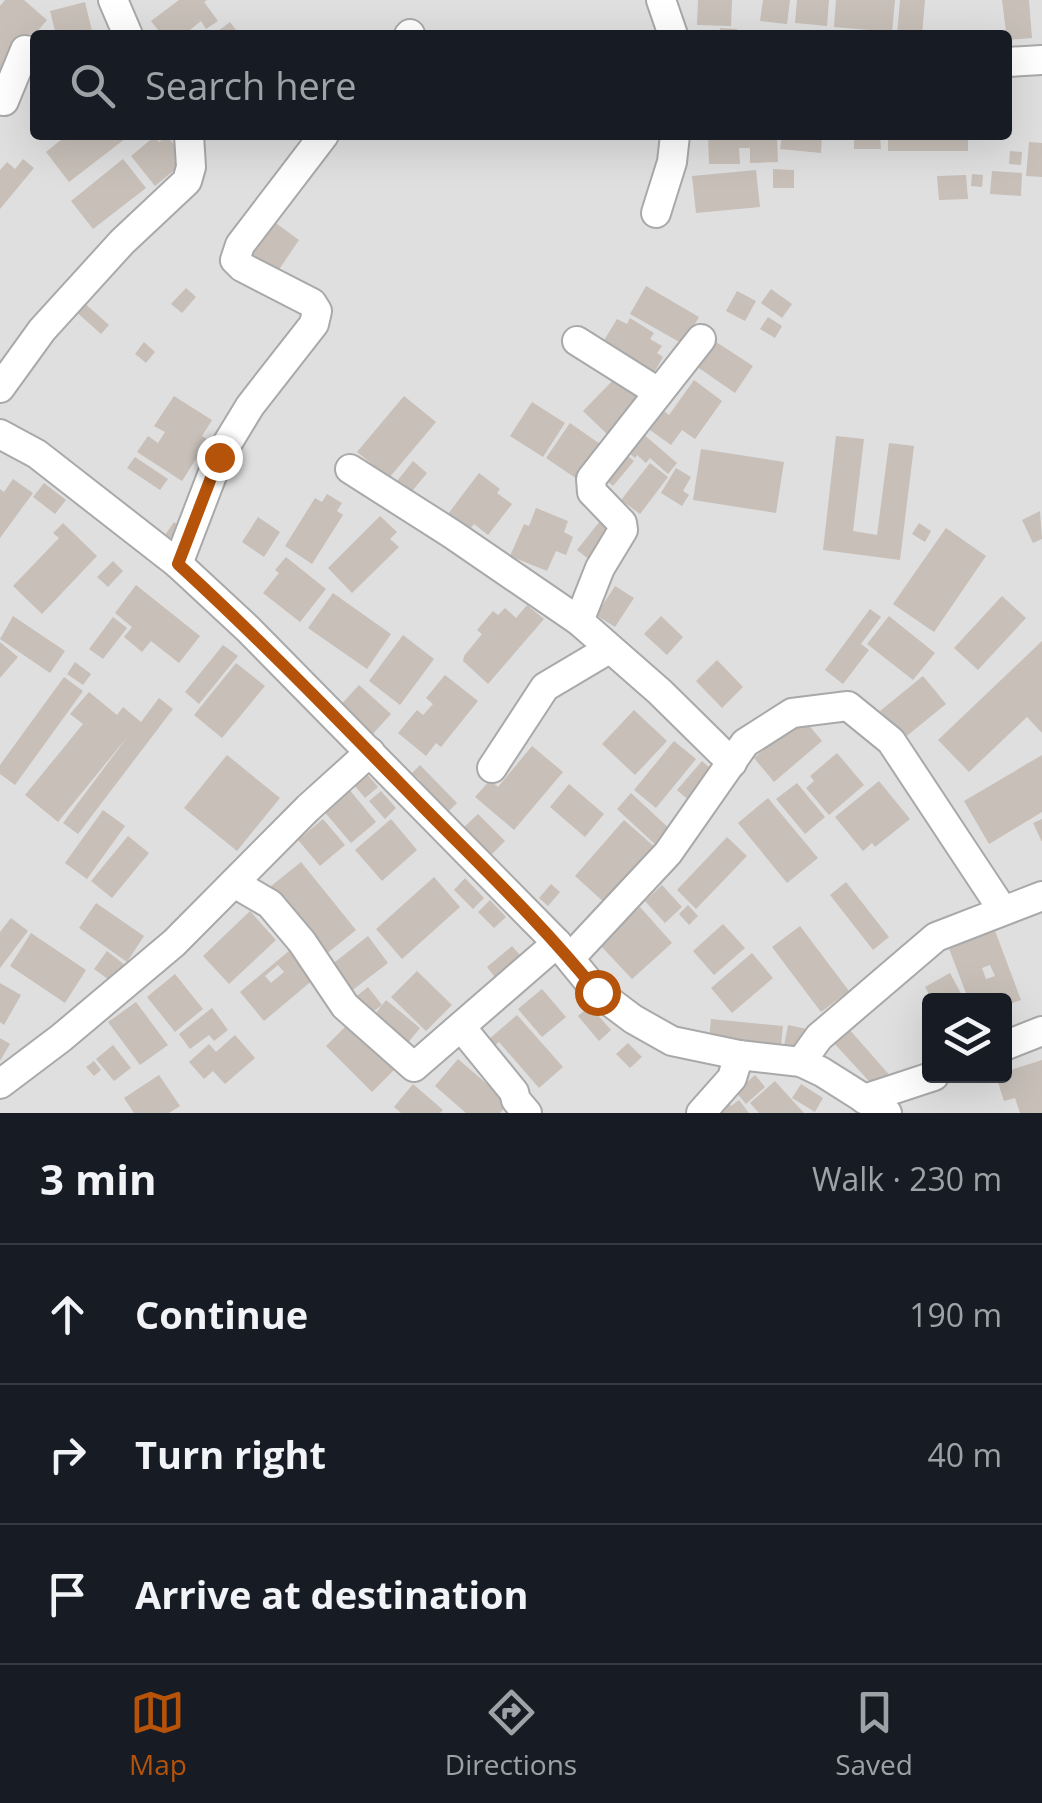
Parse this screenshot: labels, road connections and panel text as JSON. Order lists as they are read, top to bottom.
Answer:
{
  "page": {
    "search": "Search here",
    "heading": ["3 min", "Walk · 230 m"],
    "list": [
      ["Continue", "190 m"],
      ["Turn right", "40 m"],
      "Arrive at destination"
    ],
    "nav": ["Map", "Directions", "Saved"]
  }
}
